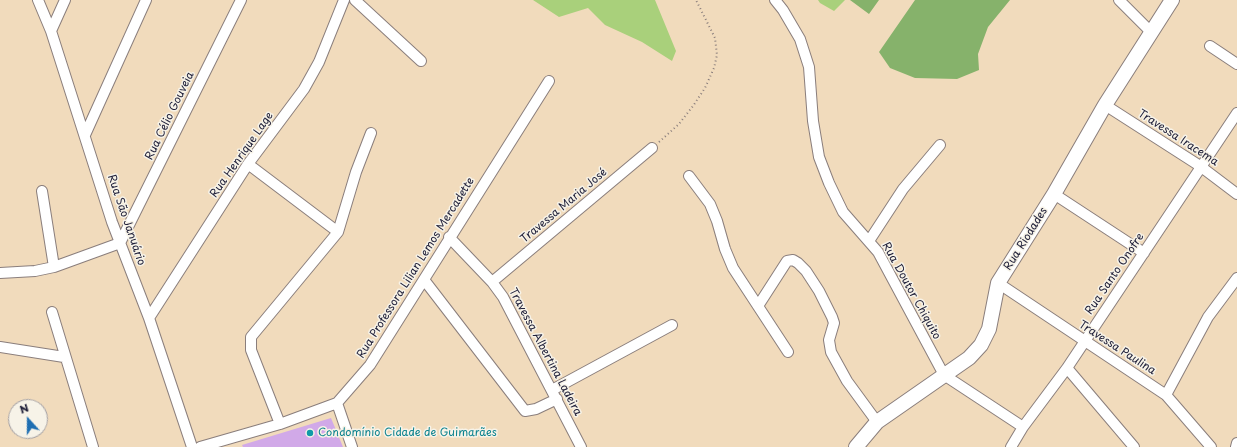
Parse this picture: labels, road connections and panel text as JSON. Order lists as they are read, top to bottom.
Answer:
{
  "streets": {
    "street": [
      "Rua Célio Gouveia",
      "Travessa Iracema",
      "Rua Henrique Lage",
      "Travessa Maria José",
      "Rua São Januário",
      "Rua Riodades",
      "Rua Professora Lilian Lemos Mercadette",
      "Rua Santo Onofre",
      "Rua Doutor Chiquito",
      "Travessa Paulina",
      "Travessa Albertina Ladeira"
    ]
  },
  "crossings": [
    ["Rua Célio Gouveia", "Rua São Januário"],
    ["Travessa Iracema", "Rua Riodades"],
    ["Travessa Iracema", "Rua Santo Onofre"],
    ["Rua Henrique Lage", "Rua São Januário"],
    ["Travessa Maria José", "Travessa Albertina Ladeira"],
    ["Rua Riodades", "Rua Doutor Chiquito"],
    ["Rua Riodades", "Travessa Paulina"],
    ["Rua Professora Lilian Lemos Mercadette", "Travessa Albertina Ladeira"],
    ["Rua Santo Onofre", "Travessa Paulina"]
  ],
  "places": ["Condomínio Cidade de Guimarães"],
  "north": "top"
}
